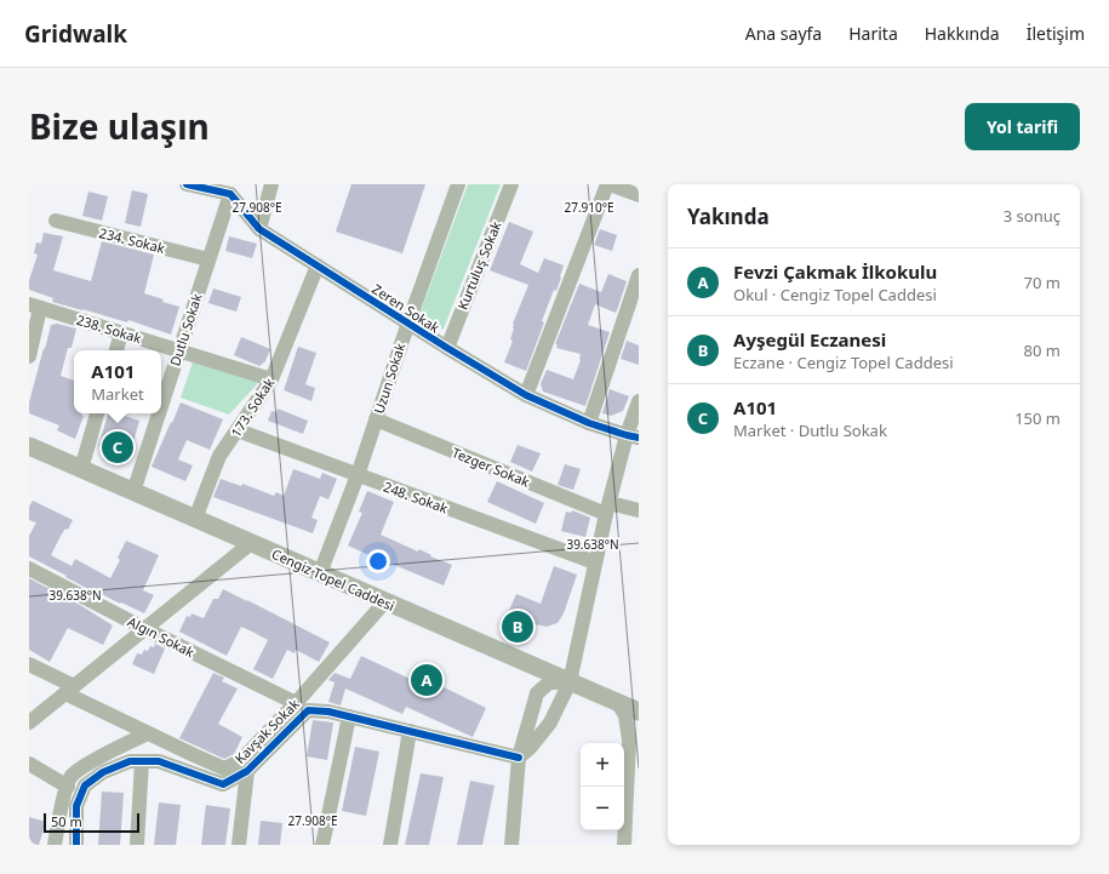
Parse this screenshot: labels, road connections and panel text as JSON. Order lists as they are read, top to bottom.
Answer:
{
  "streets": {
    "main road": ["Cengiz Topel Caddesi"],
    "street": [
      "234. Sokak",
      "Kurtuluş Sokak",
      "Zeren Sokak",
      "238. Sokak",
      "Dutlu Sokak",
      "Uzun Sokak",
      "173. Sokak",
      "Tezger Sokak",
      "248. Sokak",
      "Algın Sokak",
      "Kavşak Sokak"
    ]
  },
  "crossings": [
    ["234. Sokak", "Dutlu Sokak"],
    ["Kurtuluş Sokak", "Zeren Sokak"],
    ["Zeren Sokak", "Dutlu Sokak"],
    ["Zeren Sokak", "Uzun Sokak"],
    ["Zeren Sokak", "173. Sokak"],
    ["238. Sokak", "Dutlu Sokak"],
    ["238. Sokak", "173. Sokak"],
    ["Dutlu Sokak", "Cengiz Topel Caddesi"],
    ["Uzun Sokak", "Tezger Sokak"],
    ["Uzun Sokak", "248. Sokak"],
    ["Uzun Sokak", "Cengiz Topel Caddesi"],
    ["173. Sokak", "248. Sokak"],
    ["173. Sokak", "Cengiz Topel Caddesi"],
    ["Cengiz Topel Caddesi", "Kavşak Sokak"],
    ["Algın Sokak", "Kavşak Sokak"]
  ],
  "scale_bar": "50 m",
  "page": {
    "header": "Gridwalk",
    "nav": [
      "Ana sayfa",
      "Harita",
      "Hakkında",
      "İletişim"
    ],
    "title": "Bize ulaşın",
    "buttons": "Yol tarifi",
    "heading": ["Yakında", "3 sonuç"],
    "list": [
      {
        "mark": "A",
        "name": "Fevzi Çakmak İlkokulu",
        "note": "Okul · Cengiz Topel Caddesi",
        "value": "70 m"
      },
      {
        "mark": "B",
        "name": "Ayşegül Eczanesi",
        "note": "Eczane · Cengiz Topel Caddesi",
        "value": "80 m"
      },
      {
        "mark": "C",
        "name": "A101",
        "note": "Market · Dutlu Sokak",
        "value": "150 m"
      }
    ],
    "popup": ["A101", "Market"],
    "pins": ["C", "B", "A"],
    "map_buttons": ["+", "−"],
    "scale": "50 m"
  },
  "coordinates": ["27.908°E", "27.910°E", "39.638°N"]
}
